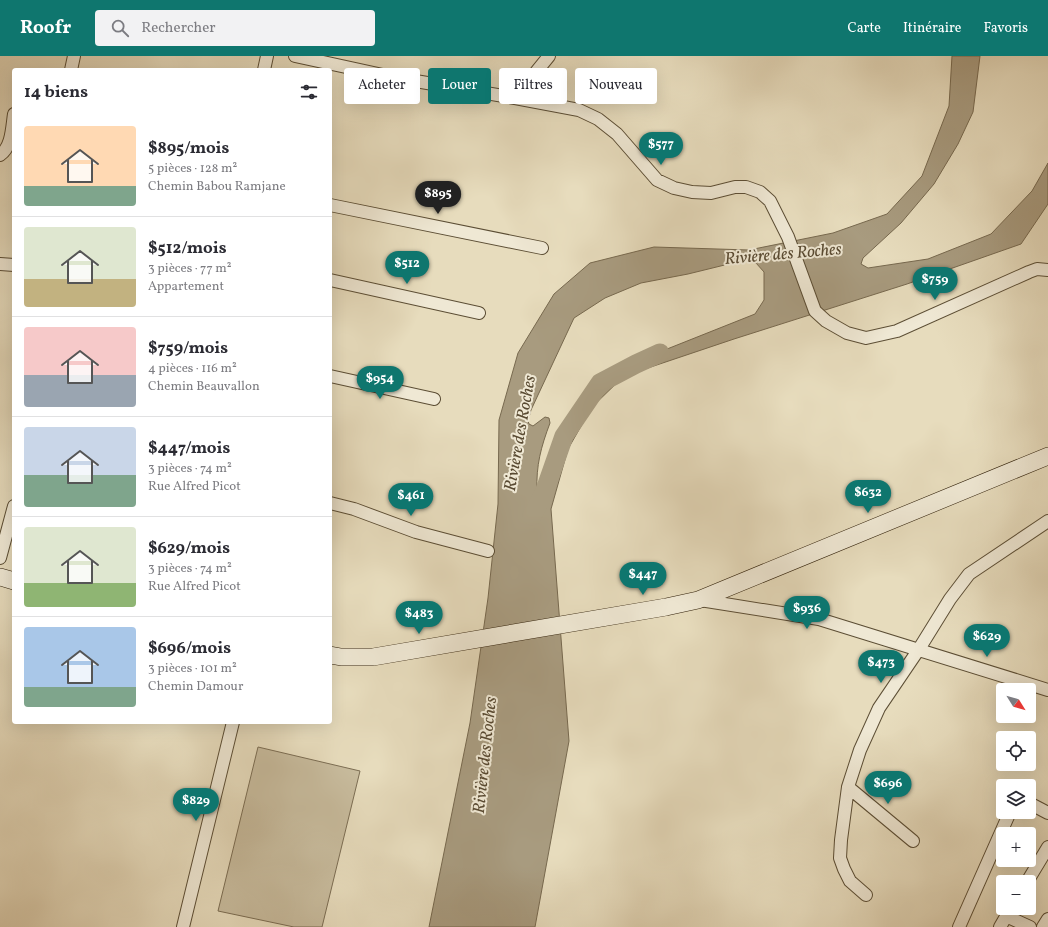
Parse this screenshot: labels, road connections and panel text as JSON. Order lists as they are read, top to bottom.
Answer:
{
  "water": ["Rivière des Roches"],
  "north": "bottom right",
  "page": {
    "header": "Roofr",
    "search": "Rechercher",
    "nav": ["Carte", "Itinéraire", "Favoris"],
    "chip": [
      "Acheter",
      "Louer",
      "Filtres",
      "Nouveau"
    ],
    "heading": "14 biens",
    "list": [
      {
        "name": "$895/mois",
        "note": "5 pièces · 128 m² · Chemin Babou Ramjane"
      },
      {
        "name": "$512/mois",
        "note": "3 pièces · 77 m² · Appartement"
      },
      {
        "name": "$759/mois",
        "note": "4 pièces · 116 m² · Chemin Beauvallon"
      },
      {
        "name": "$447/mois",
        "note": "3 pièces · 74 m² · Rue Alfred Picot"
      },
      {
        "name": "$629/mois",
        "note": "3 pièces · 74 m² · Rue Alfred Picot"
      },
      {
        "name": "$696/mois",
        "note": "3 pièces · 101 m² · Chemin Damour"
      }
    ],
    "price": [
      "$577",
      "$895",
      "$512",
      "$759",
      "$954",
      "$632",
      "$461",
      "$447",
      "$936",
      "$483",
      "$629",
      "$473",
      "$696",
      "$829"
    ],
    "map_buttons": ["+", "−"]
  }
}
